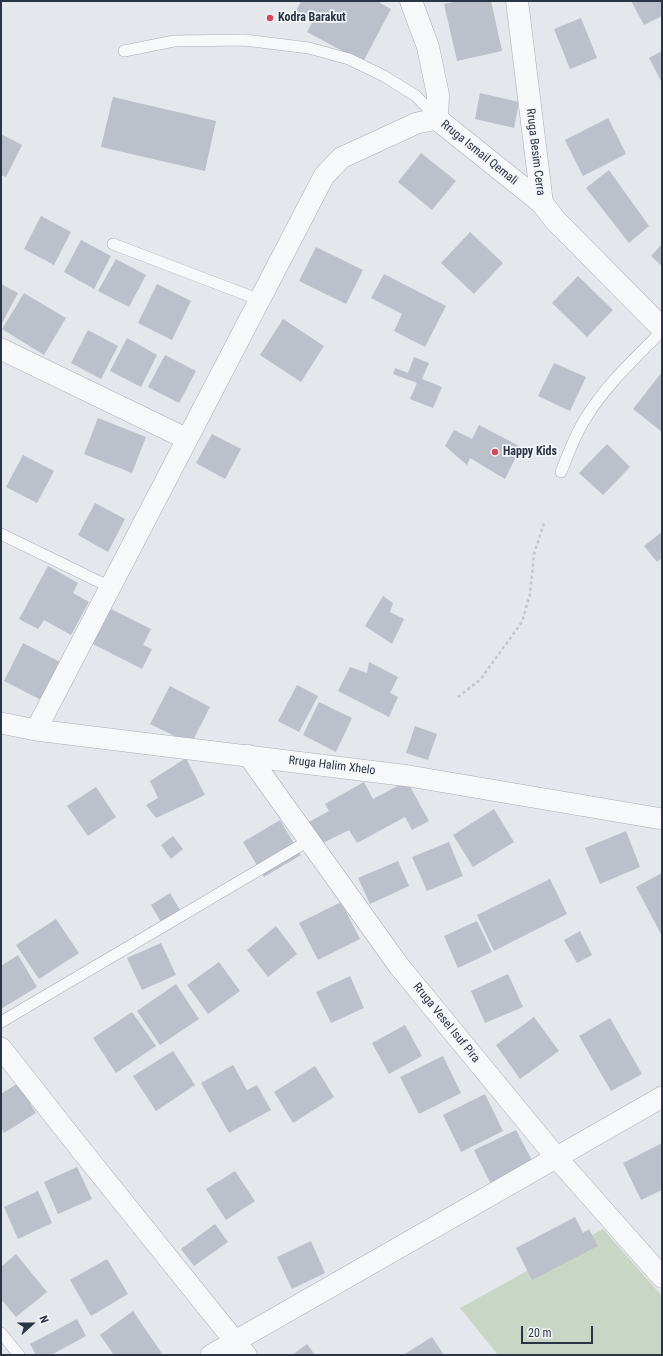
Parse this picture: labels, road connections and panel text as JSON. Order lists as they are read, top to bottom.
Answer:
{
  "streets": {
    "street": [
      "Rruga Besim Cerra",
      "Rruga Ismail Qemali",
      "Rruga Halim Xhelo",
      "Rruga Vesel Isuf Pira"
    ]
  },
  "crossings": [
    ["Rruga Besim Cerra", "Rruga Ismail Qemali"],
    ["Rruga Halim Xhelo", "Rruga Vesel Isuf Pira"]
  ],
  "places": ["Kodra Barakut", "Happy Kids"],
  "scale_bar": "20 m",
  "north": "right"
}
